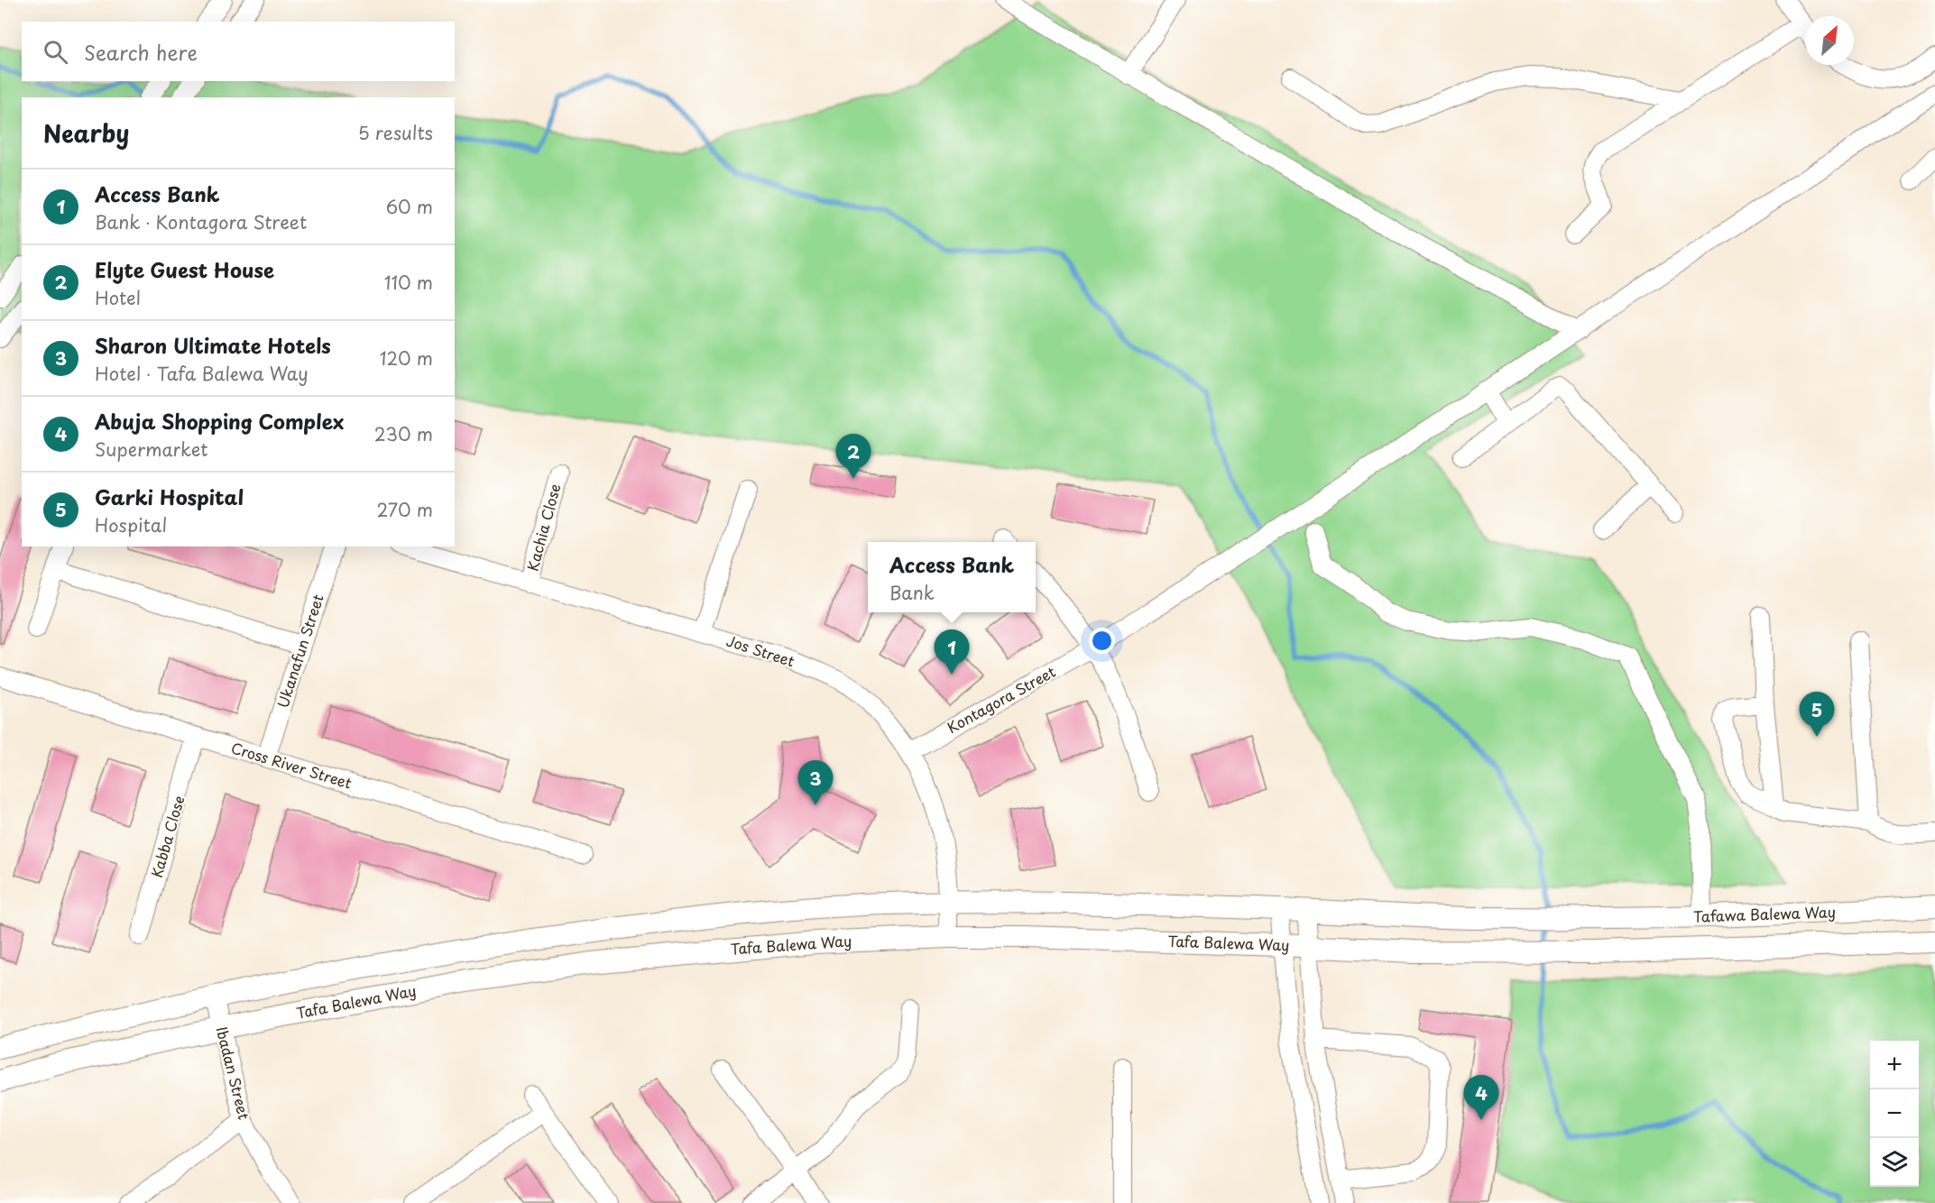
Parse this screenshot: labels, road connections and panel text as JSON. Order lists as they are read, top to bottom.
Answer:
{
  "streets": {
    "main road": ["Tafawa Balewa Way", "Tafa Balewa Way"],
    "street": [
      "Kachia Close",
      "Ukanafun Street",
      "Jos Street",
      "Kontagora Street",
      "Cross River Street",
      "Kabba Close",
      "Ibadan Street"
    ]
  },
  "crossings": [
    ["Kachia Close", "Jos Street"],
    ["Ukanafun Street", "Cross River Street"],
    ["Jos Street", "Kontagora Street"],
    ["Jos Street", "Tafa Balewa Way"],
    ["Cross River Street", "Kabba Close"],
    ["Tafa Balewa Way", "Ibadan Street"]
  ],
  "north": "top right",
  "page": {
    "search": "Search here",
    "heading": ["Nearby", "5 results"],
    "list": [
      {
        "mark": "1",
        "name": "Access Bank",
        "note": "Bank · Kontagora Street",
        "value": "60 m"
      },
      {
        "mark": "2",
        "name": "Elyte Guest House",
        "note": "Hotel",
        "value": "110 m"
      },
      {
        "mark": "3",
        "name": "Sharon Ultimate Hotels",
        "note": "Hotel · Tafa Balewa Way",
        "value": "120 m"
      },
      {
        "mark": "4",
        "name": "Abuja Shopping Complex",
        "note": "Supermarket",
        "value": "230 m"
      },
      {
        "mark": "5",
        "name": "Garki Hospital",
        "note": "Hospital",
        "value": "270 m"
      }
    ],
    "pins": [
      "2",
      "1",
      "5",
      "3",
      "4"
    ],
    "popup": ["Access Bank", "Bank"],
    "map_buttons": ["+", "−"]
  }
}
